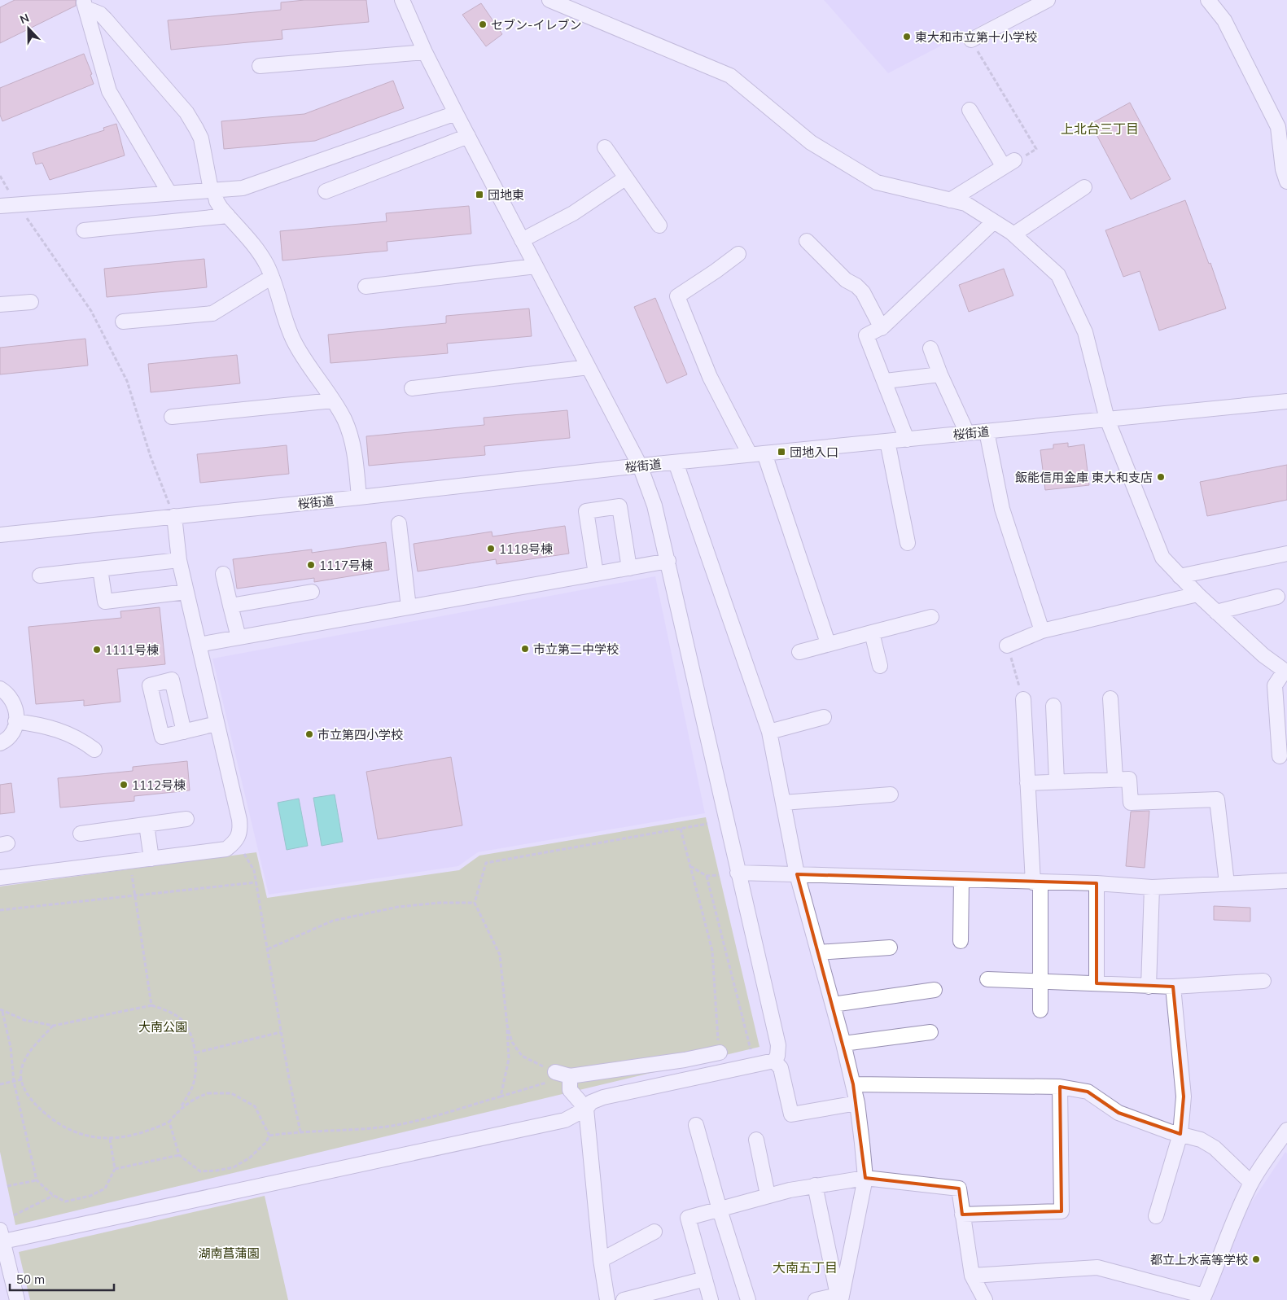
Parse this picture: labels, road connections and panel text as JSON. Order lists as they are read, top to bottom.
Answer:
{
  "streets": {
    "street": ["桜街道"]
  },
  "districts": ["上北台三丁目", "大南五丁目"],
  "parks": ["大南公園", "湖南菖蒲園"],
  "places": {
    "other": [
      "セブン-イレブン",
      "東大和市立第十小学校",
      "飯能信用金庫 東大和支店",
      "1118号棟",
      "1117号棟",
      "市立第二中学校",
      "1111号棟",
      "市立第四小学校",
      "1112号棟",
      "都立上水高等学校"
    ],
    "transit": ["団地東", "団地入口"]
  },
  "scale_bar": "50 m",
  "north": "top"
}
